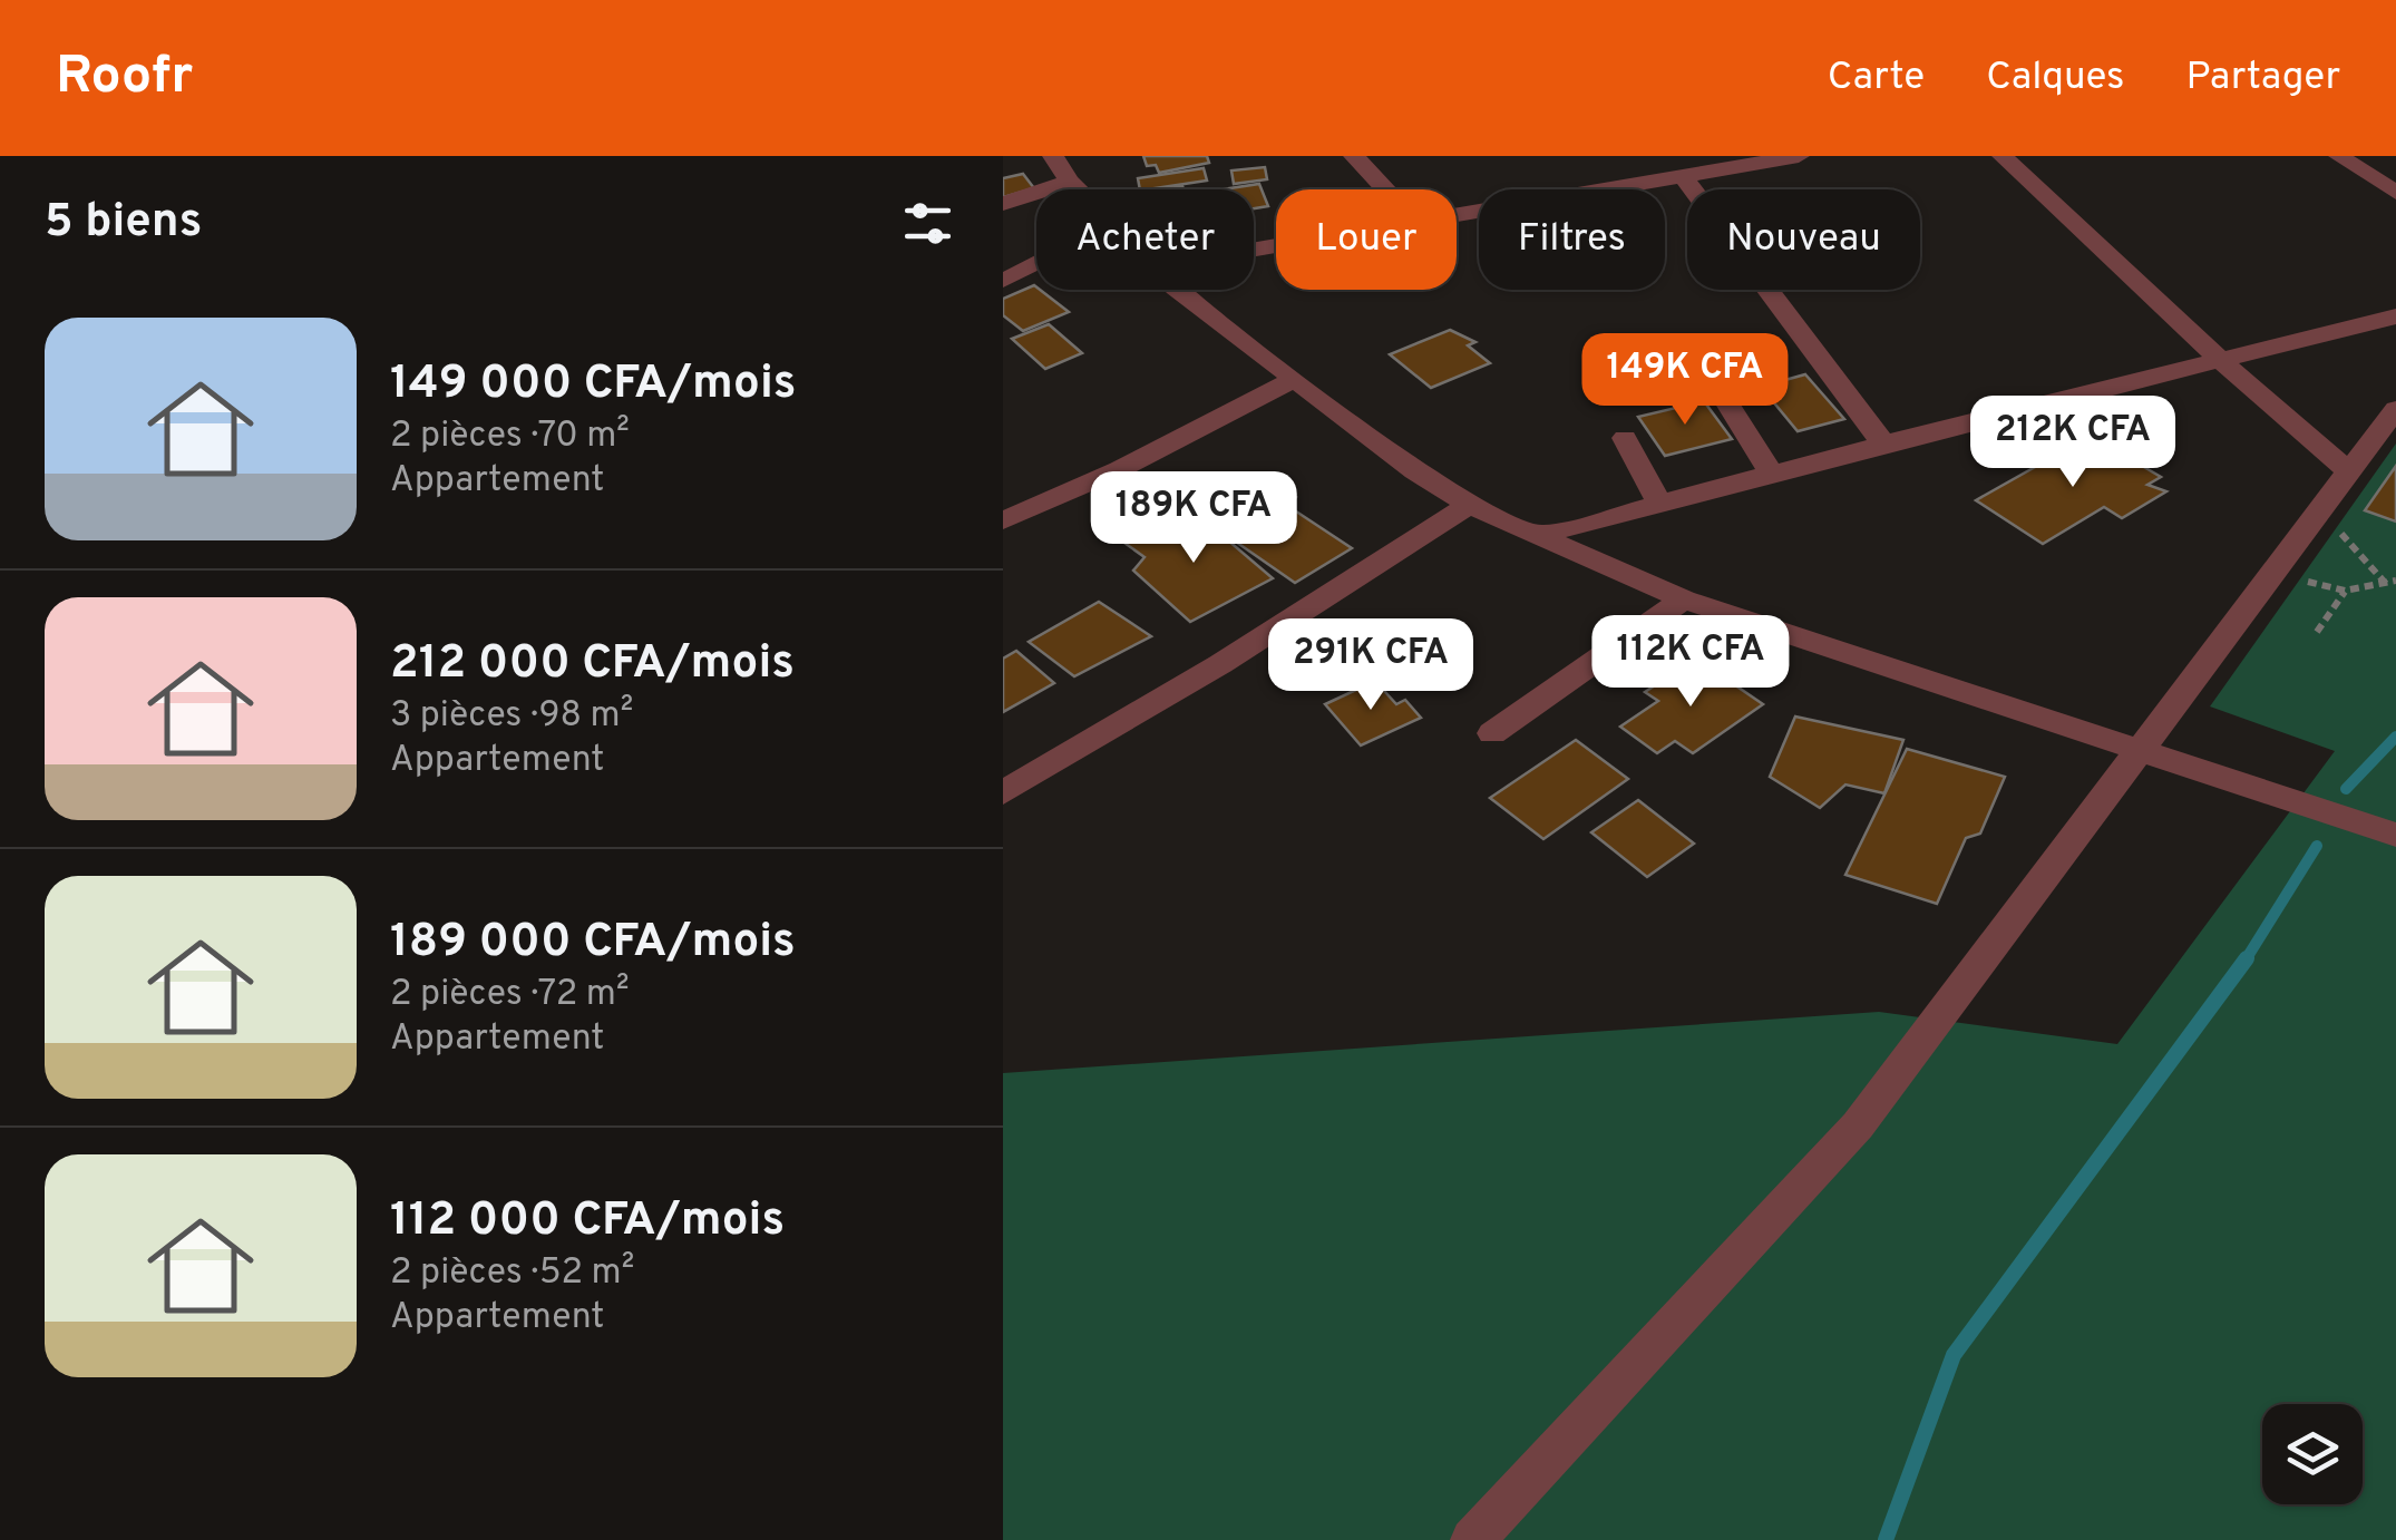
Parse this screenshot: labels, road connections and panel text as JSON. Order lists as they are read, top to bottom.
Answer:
{
  "page": {
    "header": "Roofr",
    "nav": ["Carte", "Calques", "Partager"],
    "heading": "5 biens",
    "chip": [
      "Acheter",
      "Louer",
      "Filtres",
      "Nouveau"
    ],
    "list": [
      {
        "name": "149 000 CFA/mois",
        "note": "2 pièces · 70 m² · Appartement"
      },
      {
        "name": "212 000 CFA/mois",
        "note": "3 pièces · 98 m² · Appartement"
      },
      {
        "name": "189 000 CFA/mois",
        "note": "2 pièces · 72 m² · Appartement"
      },
      {
        "name": "112 000 CFA/mois",
        "note": "2 pièces · 52 m² · Appartement"
      }
    ],
    "price": [
      "149K CFA",
      "212K CFA",
      "189K CFA",
      "112K CFA",
      "291K CFA"
    ]
  }
}
